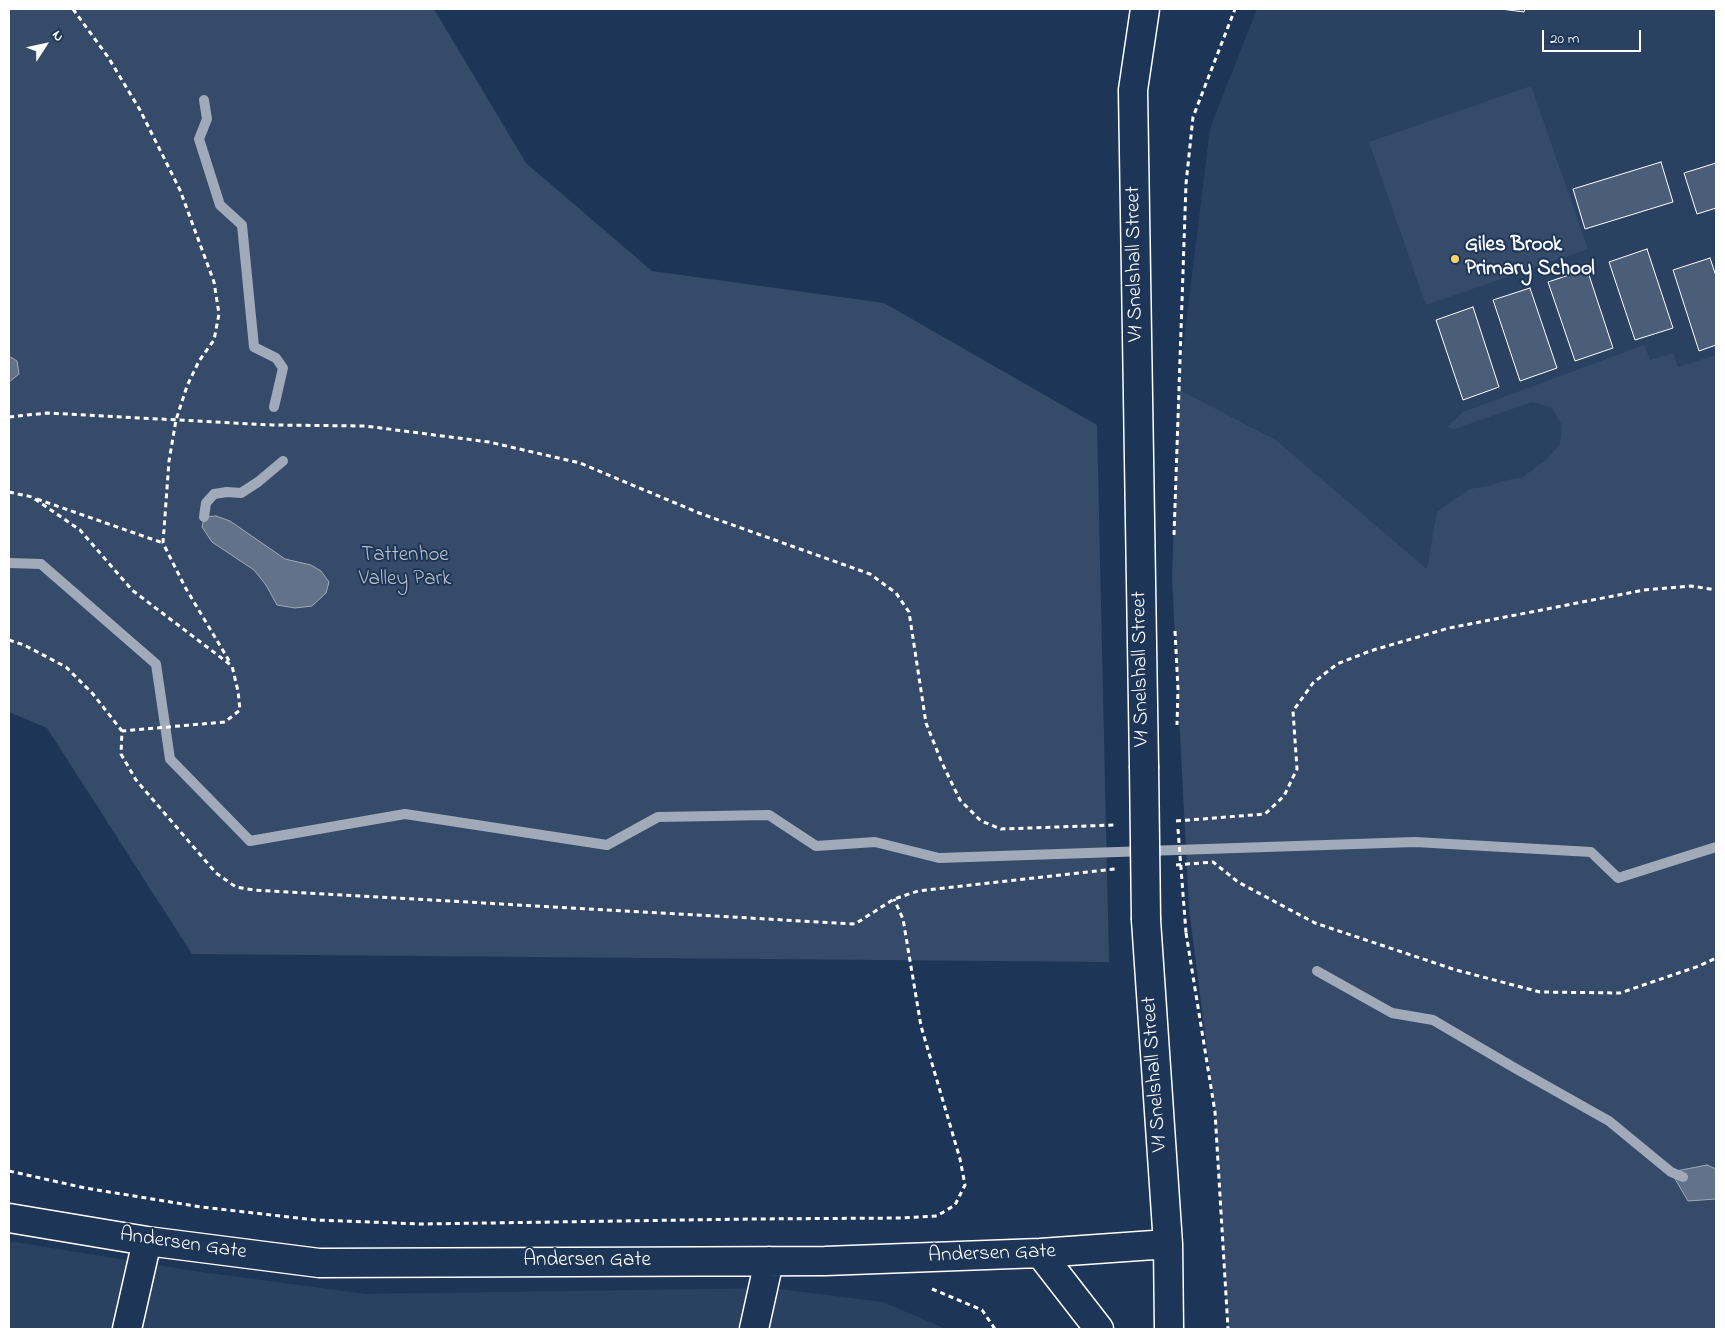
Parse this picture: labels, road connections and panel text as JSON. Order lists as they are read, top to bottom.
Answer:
{
  "streets": {
    "street": ["V1 Snelshall Street", "Andersen Gate"]
  },
  "crossings": [
    ["V1 Snelshall Street", "Andersen Gate"]
  ],
  "parks": ["Tattenhoe Valley Park"],
  "places": ["Giles Brook Primary School"],
  "scale_bar": "20 m",
  "north": "top right"
}
